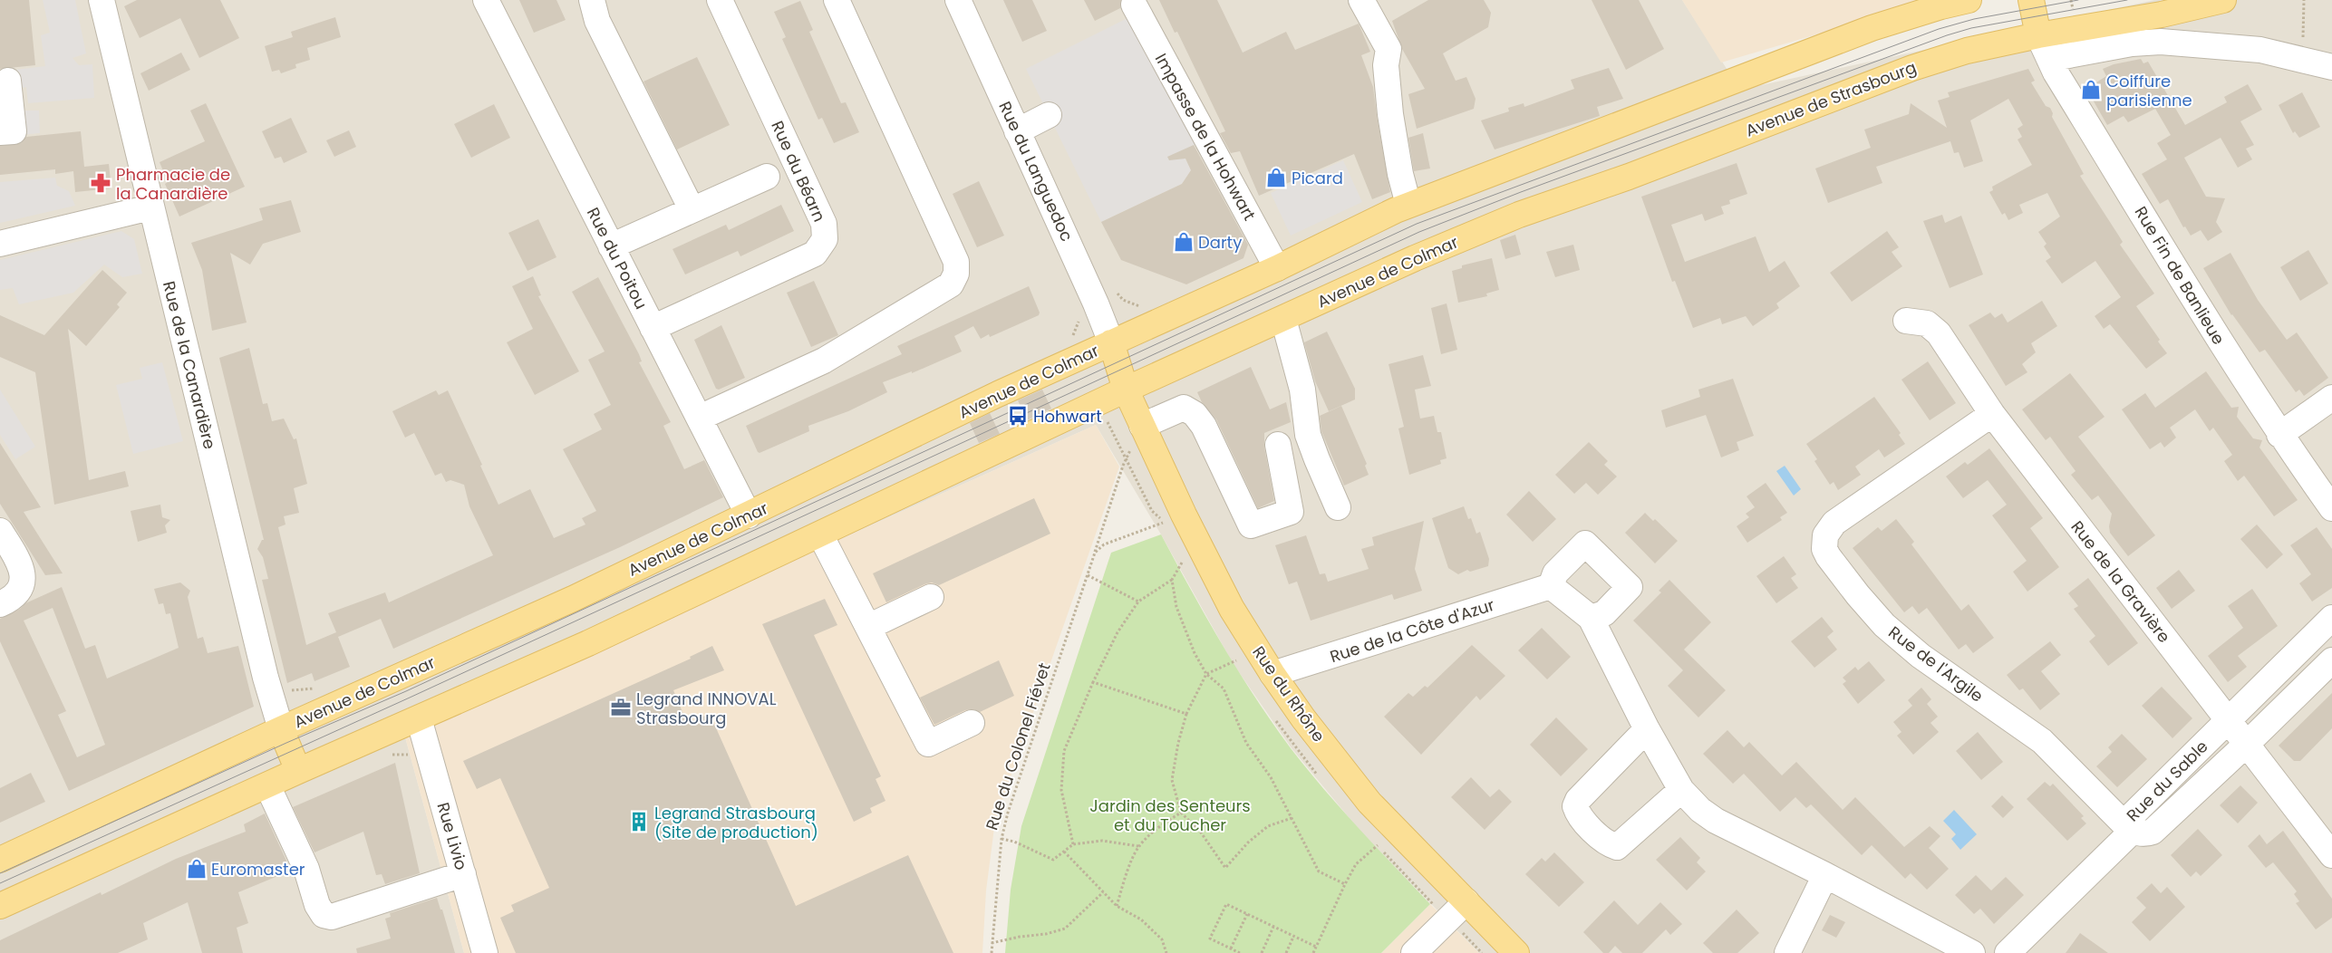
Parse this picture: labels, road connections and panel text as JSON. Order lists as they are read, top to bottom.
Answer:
{
  "streets": {
    "main road": ["Avenue de Strasbourg", "Avenue de Colmar", "Rue du Rhône"],
    "street": [
      "Impasse de la Hohwart",
      "Rue du Béarn",
      "Rue du Languedoc",
      "Rue du Poitou",
      "Rue Fin de Banlieue",
      "Rue de la Canardière",
      "Rue de la Gravière",
      "Rue de la Côte d'Azur",
      "Rue de l'Argile",
      "Rue du Sable",
      "Rue Livio"
    ],
    "path": ["Rue du Colonel Fiévet"]
  },
  "crossings": [
    ["Avenue de Strasbourg", "Avenue de Colmar"],
    ["Avenue de Strasbourg", "Rue Fin de Banlieue"],
    ["Impasse de la Hohwart", "Avenue de Colmar"],
    ["Rue du Béarn", "Rue du Poitou"],
    ["Rue du Languedoc", "Avenue de Colmar"],
    ["Rue du Poitou", "Avenue de Colmar"],
    ["Avenue de Colmar", "Rue de la Canardière"],
    ["Avenue de Colmar", "Rue du Rhône"],
    ["Avenue de Colmar", "Rue Livio"],
    ["Rue de la Gravière", "Rue de l'Argile"],
    ["Rue de la Gravière", "Rue du Sable"],
    ["Rue de la Côte d'Azur", "Rue du Rhône"],
    ["Rue de l'Argile", "Rue du Sable"],
    ["Rue du Rhône", "Rue du Colonel Fiévet"]
  ],
  "parks": ["Jardin des Senteurs et du Toucher"],
  "places": {
    "shop": [
      "Coiffure parisienne",
      "Picard",
      "Darty",
      "Euromaster"
    ],
    "pharmacy": ["Pharmacie de la Canardière"],
    "bus stop": ["Hohwart"],
    "office": ["Legrand INNOVAL Strasbourg"],
    "building": ["Legrand Strasbourg (Site de production)"]
  }
}
